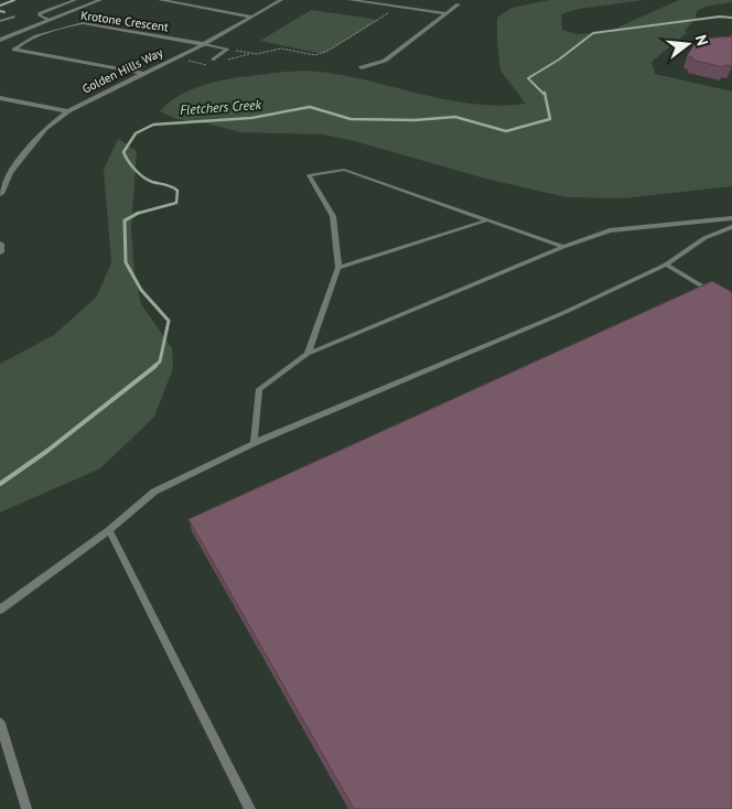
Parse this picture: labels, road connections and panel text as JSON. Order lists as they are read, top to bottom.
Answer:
{
  "streets": {
    "street": ["Krotone Crescent", "Golden Hills Way"]
  },
  "crossings": [
    ["Krotone Crescent", "Golden Hills Way"]
  ],
  "water": ["Fletchers Creek"],
  "north": "right"
}
